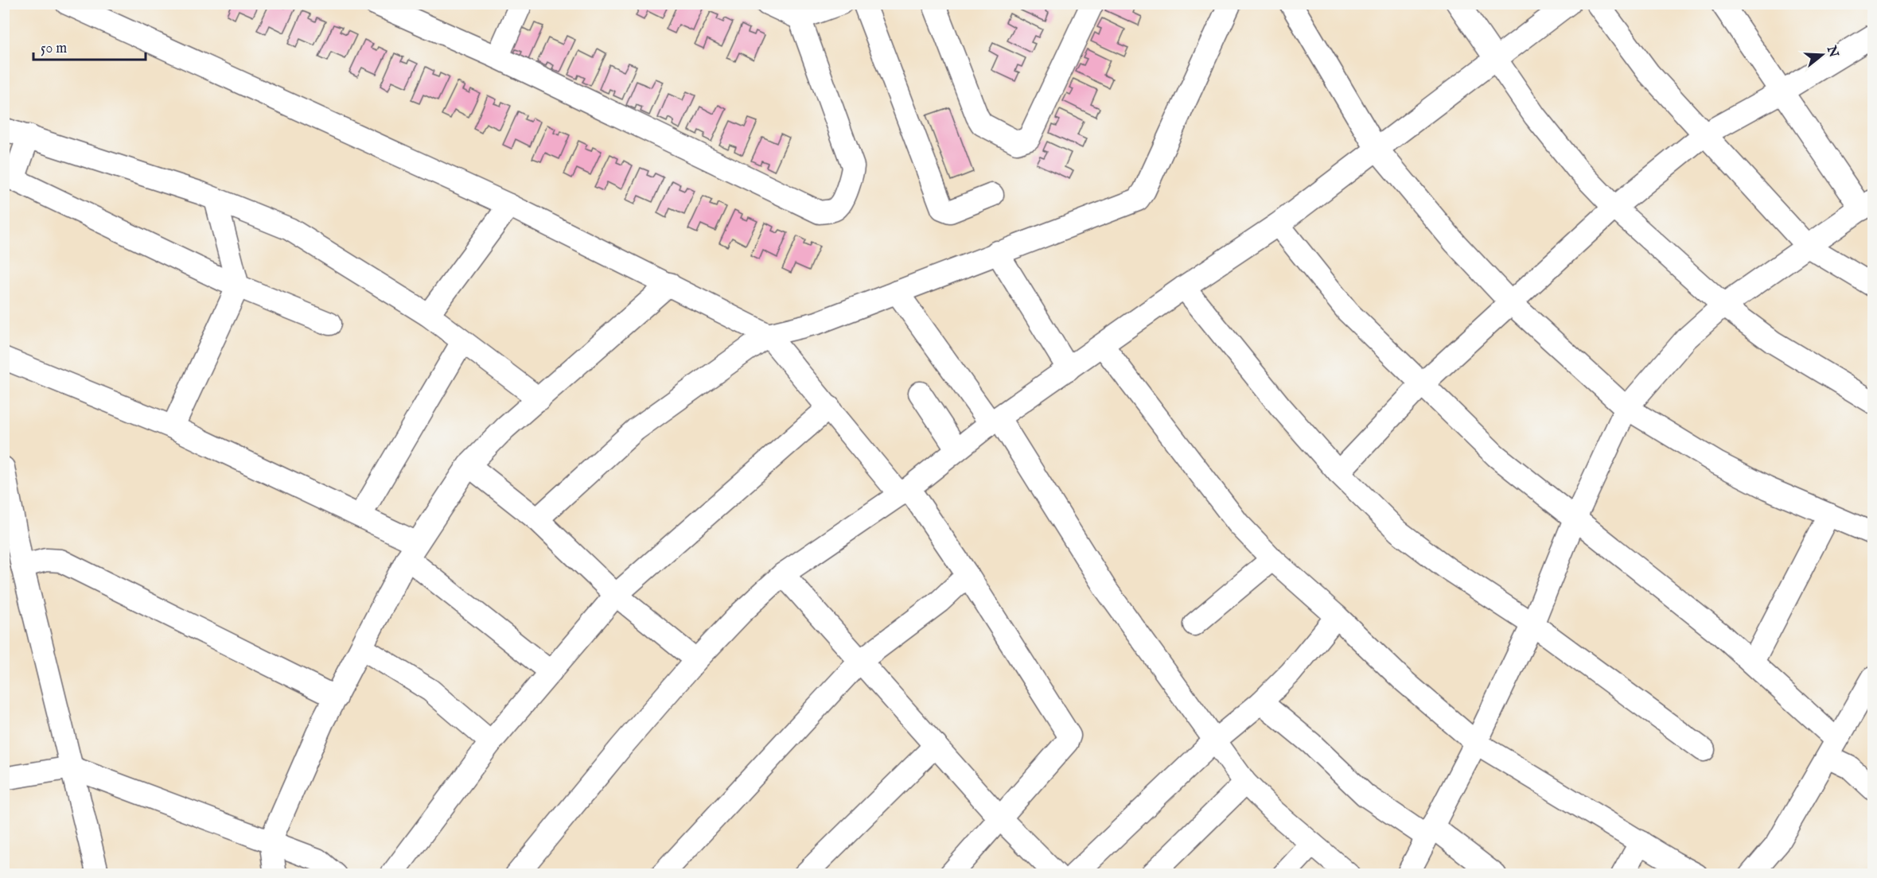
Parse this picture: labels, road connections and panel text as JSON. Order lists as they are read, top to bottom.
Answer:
{
  "scale_bar": "50 m",
  "north": "right"
}
